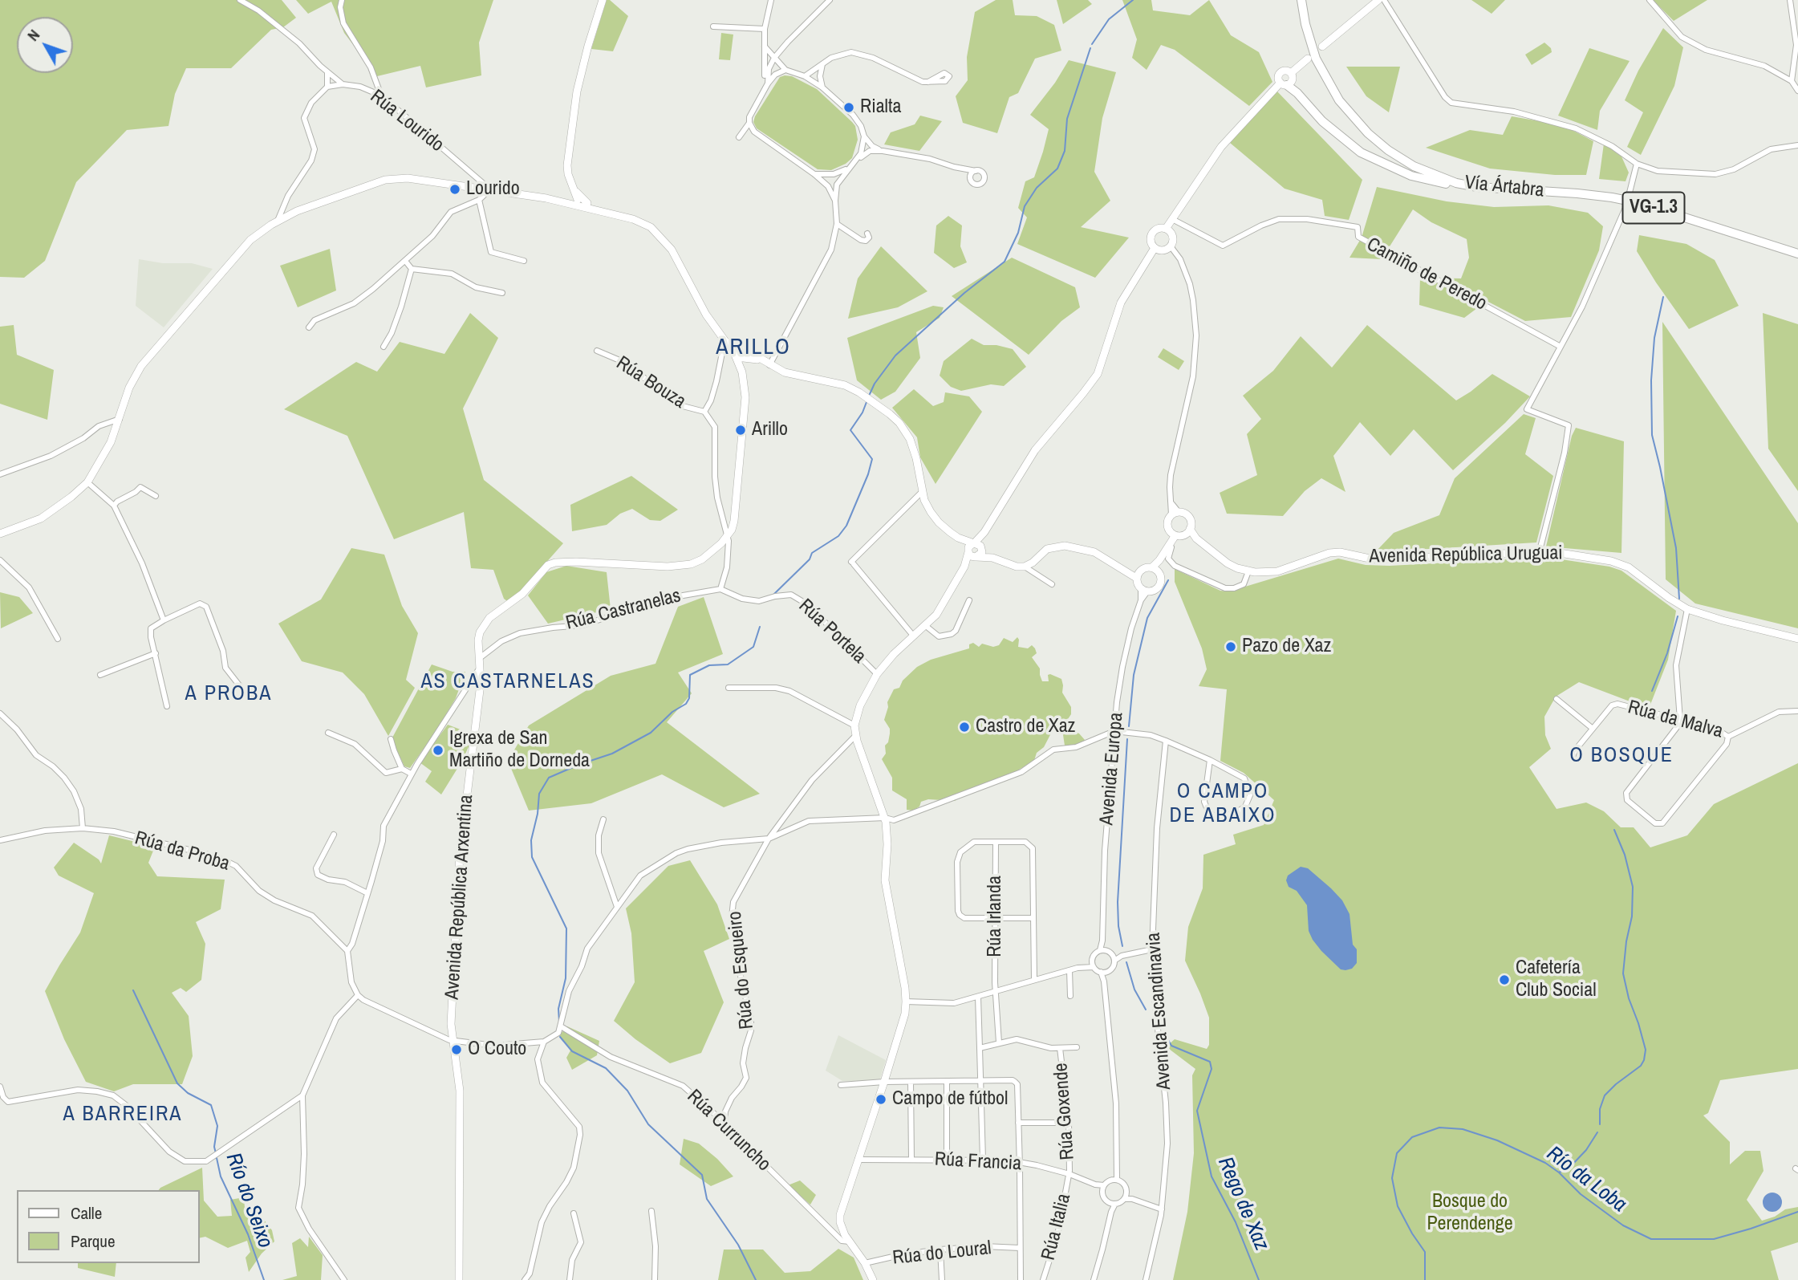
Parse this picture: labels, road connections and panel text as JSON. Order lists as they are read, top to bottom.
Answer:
{
  "streets": {
    "highway": ["Vía Ártabra", "VG-1.3"],
    "street": [
      "Rúa Lourido",
      "Camiño de Peredo",
      "Rúa Bouza",
      "Avenida República Uruguai",
      "Rúa Castranelas",
      "Rúa Portela",
      "Rúa da Malva",
      "Avenida Europa",
      "Rúa da Proba",
      "Avenida República Arxentina",
      "Rúa Irlanda",
      "Rúa do Esqueiro",
      "Avenida Escandinavia",
      "Rúa Goxende",
      "Rúa Curruncho",
      "Rúa Francia",
      "Rúa Italia",
      "Rúa do Loural"
    ]
  },
  "crossings": [
    ["Rúa Castranelas", "Rúa Portela"],
    ["Rúa Castranelas", "Avenida República Arxentina"],
    ["Rúa do Esqueiro", "Rúa Curruncho"],
    ["Rúa Goxende", "Rúa Francia"],
    ["Rúa Goxende", "Rúa Italia"],
    ["Rúa Francia", "Rúa Italia"]
  ],
  "districts": [
    "ARILLO",
    "AS CASTARNELAS",
    "A PROBA",
    "O BOSQUE",
    "O CAMPO DE ABAIXO",
    "A BARREIRA"
  ],
  "water": ["Río da Loba", "Río do Seixo", "Rego de Xaz"],
  "parks": ["Bosque do Perendenge"],
  "places": [
    "Rialta",
    "Lourido",
    "Arillo",
    "Pazo de Xaz",
    "Castro de Xaz",
    "Igrexa de San Martiño de Dorneda",
    "Cafetería Club Social",
    "O Couto",
    "Campo de fútbol"
  ],
  "legend": ["Calle", "Parque"],
  "north": "top left"
}
